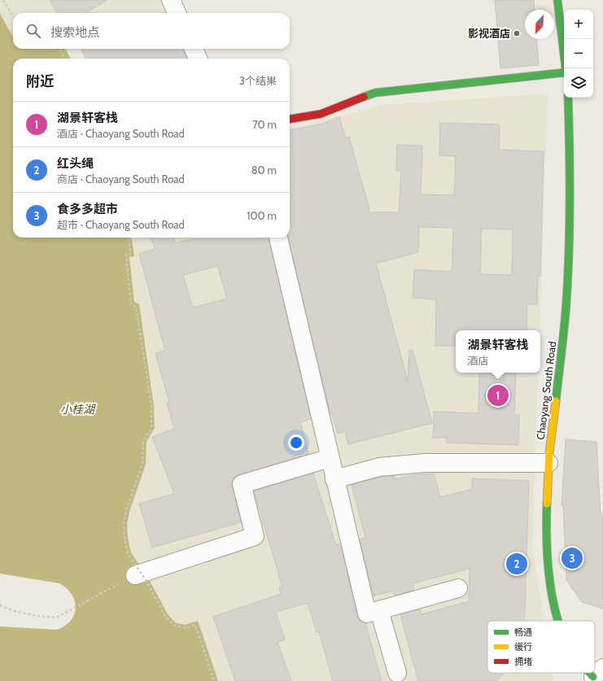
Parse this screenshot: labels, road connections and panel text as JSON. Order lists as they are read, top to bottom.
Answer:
{
  "streets": {
    "main road": ["Chaoyang South Road"]
  },
  "water": ["小桂湖"],
  "places": ["影视酒店"],
  "legend": ["畅通", "缓行", "拥堵"],
  "north": "bottom left",
  "page": {
    "map_buttons": ["+", "−"],
    "search": "搜索地点",
    "heading": ["附近", "3个结果"],
    "list": [
      {
        "mark": "1",
        "name": "湖景轩客栈",
        "note": "酒店 · Chaoyang South Road",
        "value": "70 m"
      },
      {
        "mark": "2",
        "name": "红头绳",
        "note": "商店 · Chaoyang South Road",
        "value": "80 m"
      },
      {
        "mark": "3",
        "name": "食多多超市",
        "note": "超市 · Chaoyang South Road",
        "value": "100 m"
      }
    ],
    "popup": ["湖景轩客栈", "酒店"],
    "pins": ["1", "3", "2"]
  }
}
